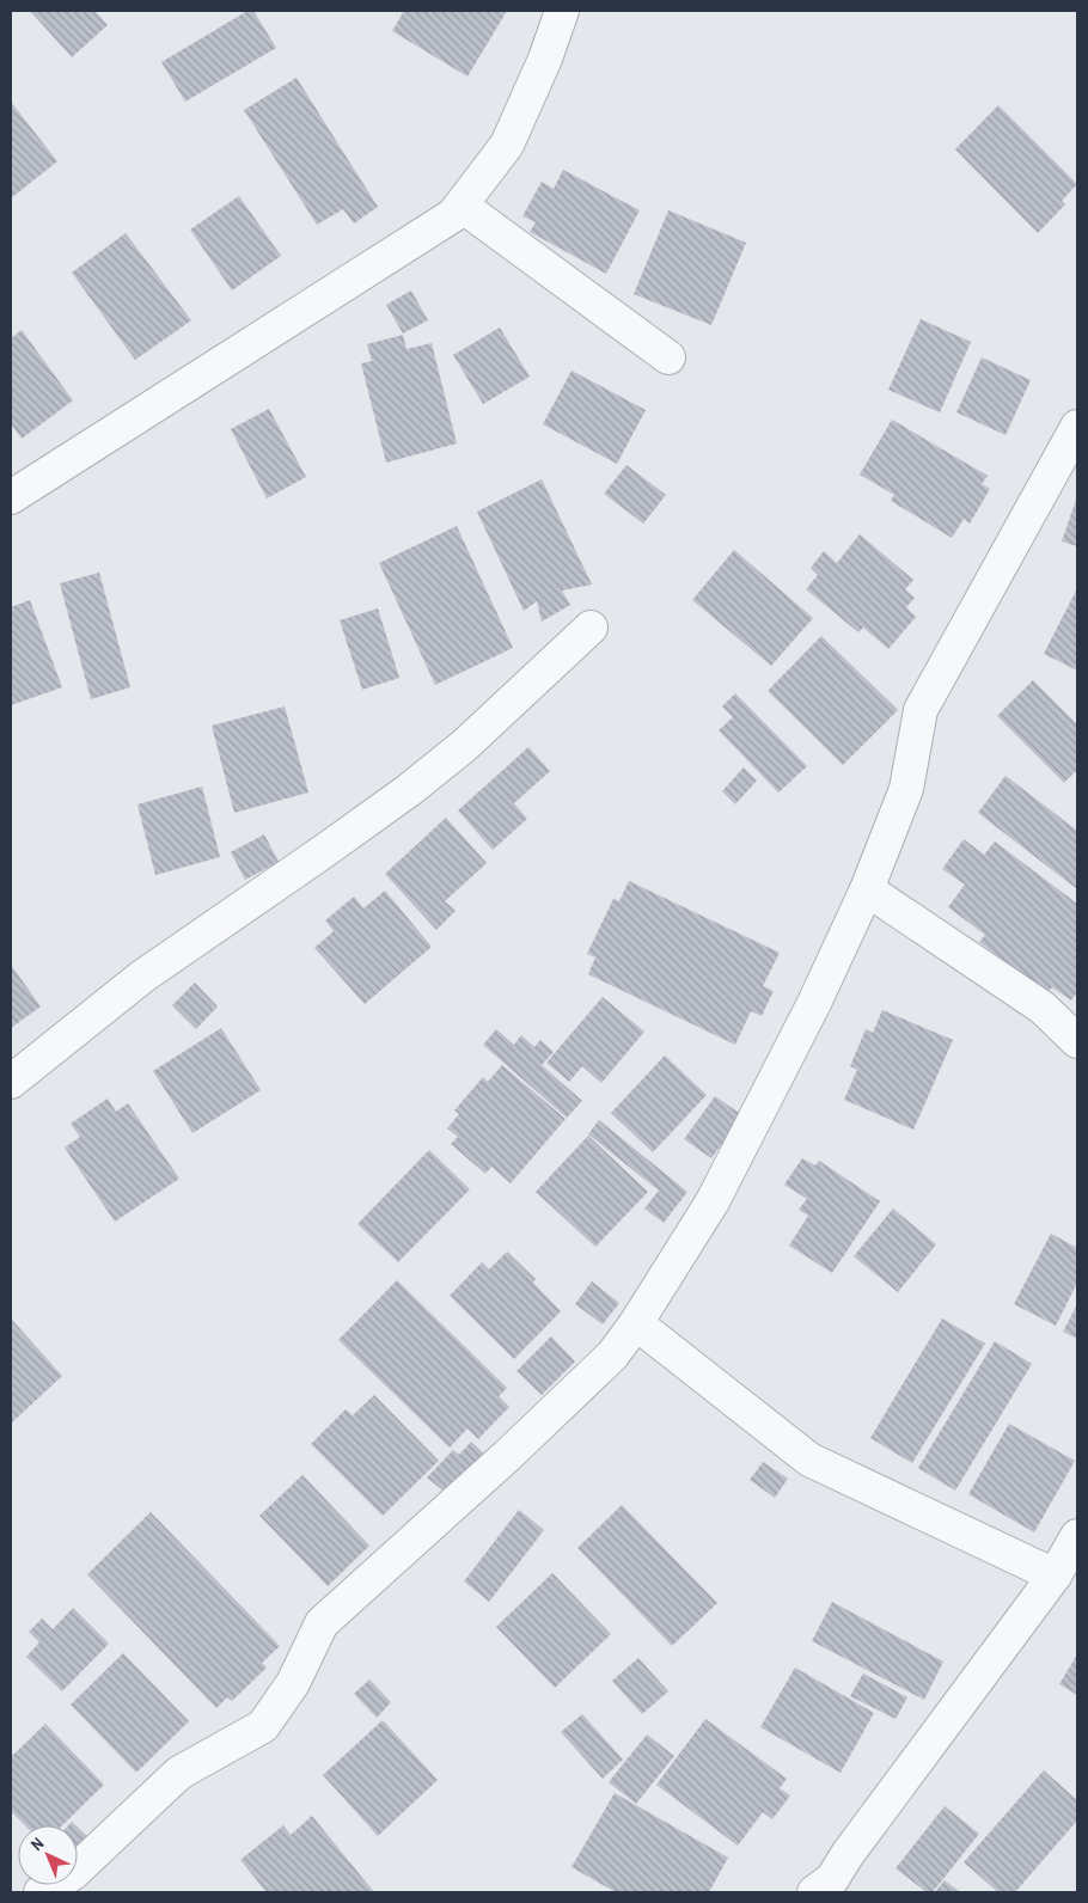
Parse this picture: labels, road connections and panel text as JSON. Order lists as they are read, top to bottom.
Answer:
{
  "north": "top left"
}
